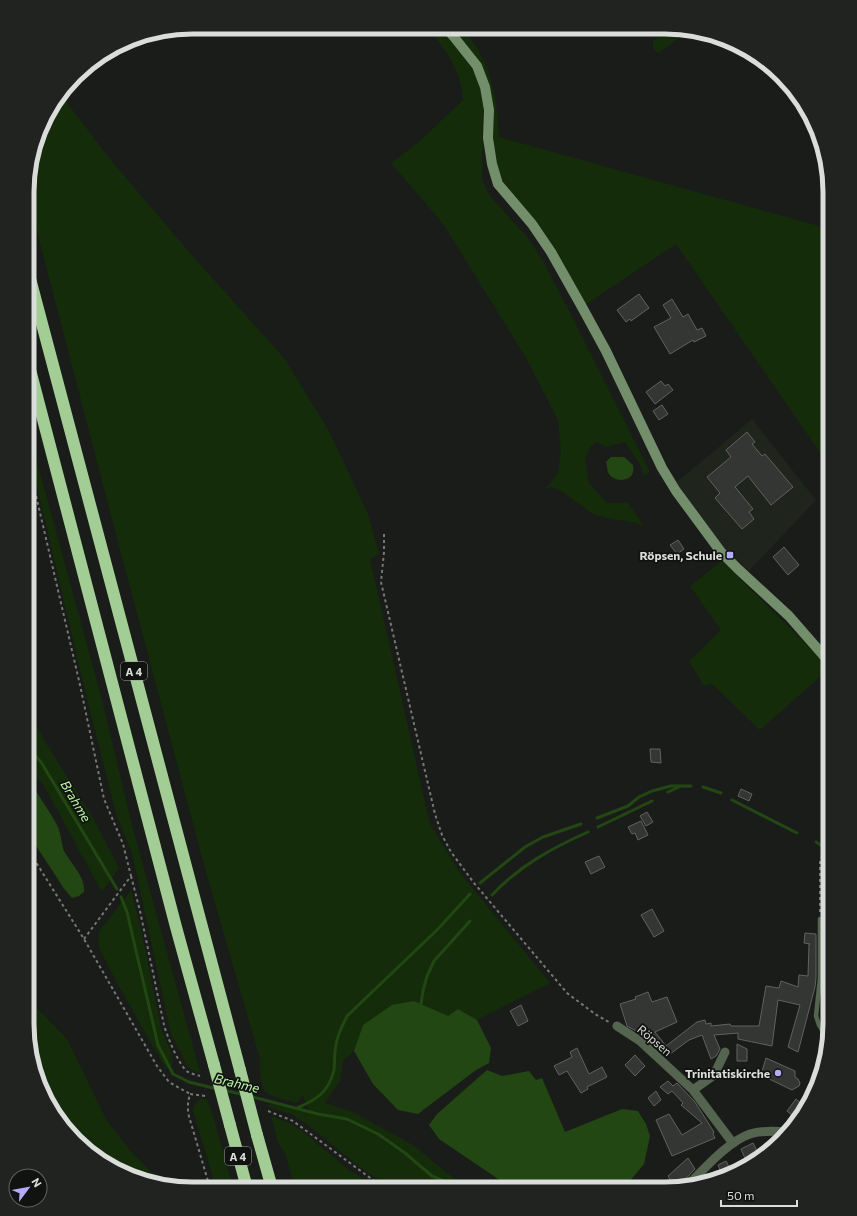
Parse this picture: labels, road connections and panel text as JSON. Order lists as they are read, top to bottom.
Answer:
{
  "streets": {
    "highway": ["A 4"],
    "street": ["Röpsen"]
  },
  "water": ["Brahme"],
  "places": {
    "transit": ["Röpsen, Schule"],
    "other": ["Trinitatiskirche"]
  },
  "scale_bar": "50 m",
  "north": "top right"
}
